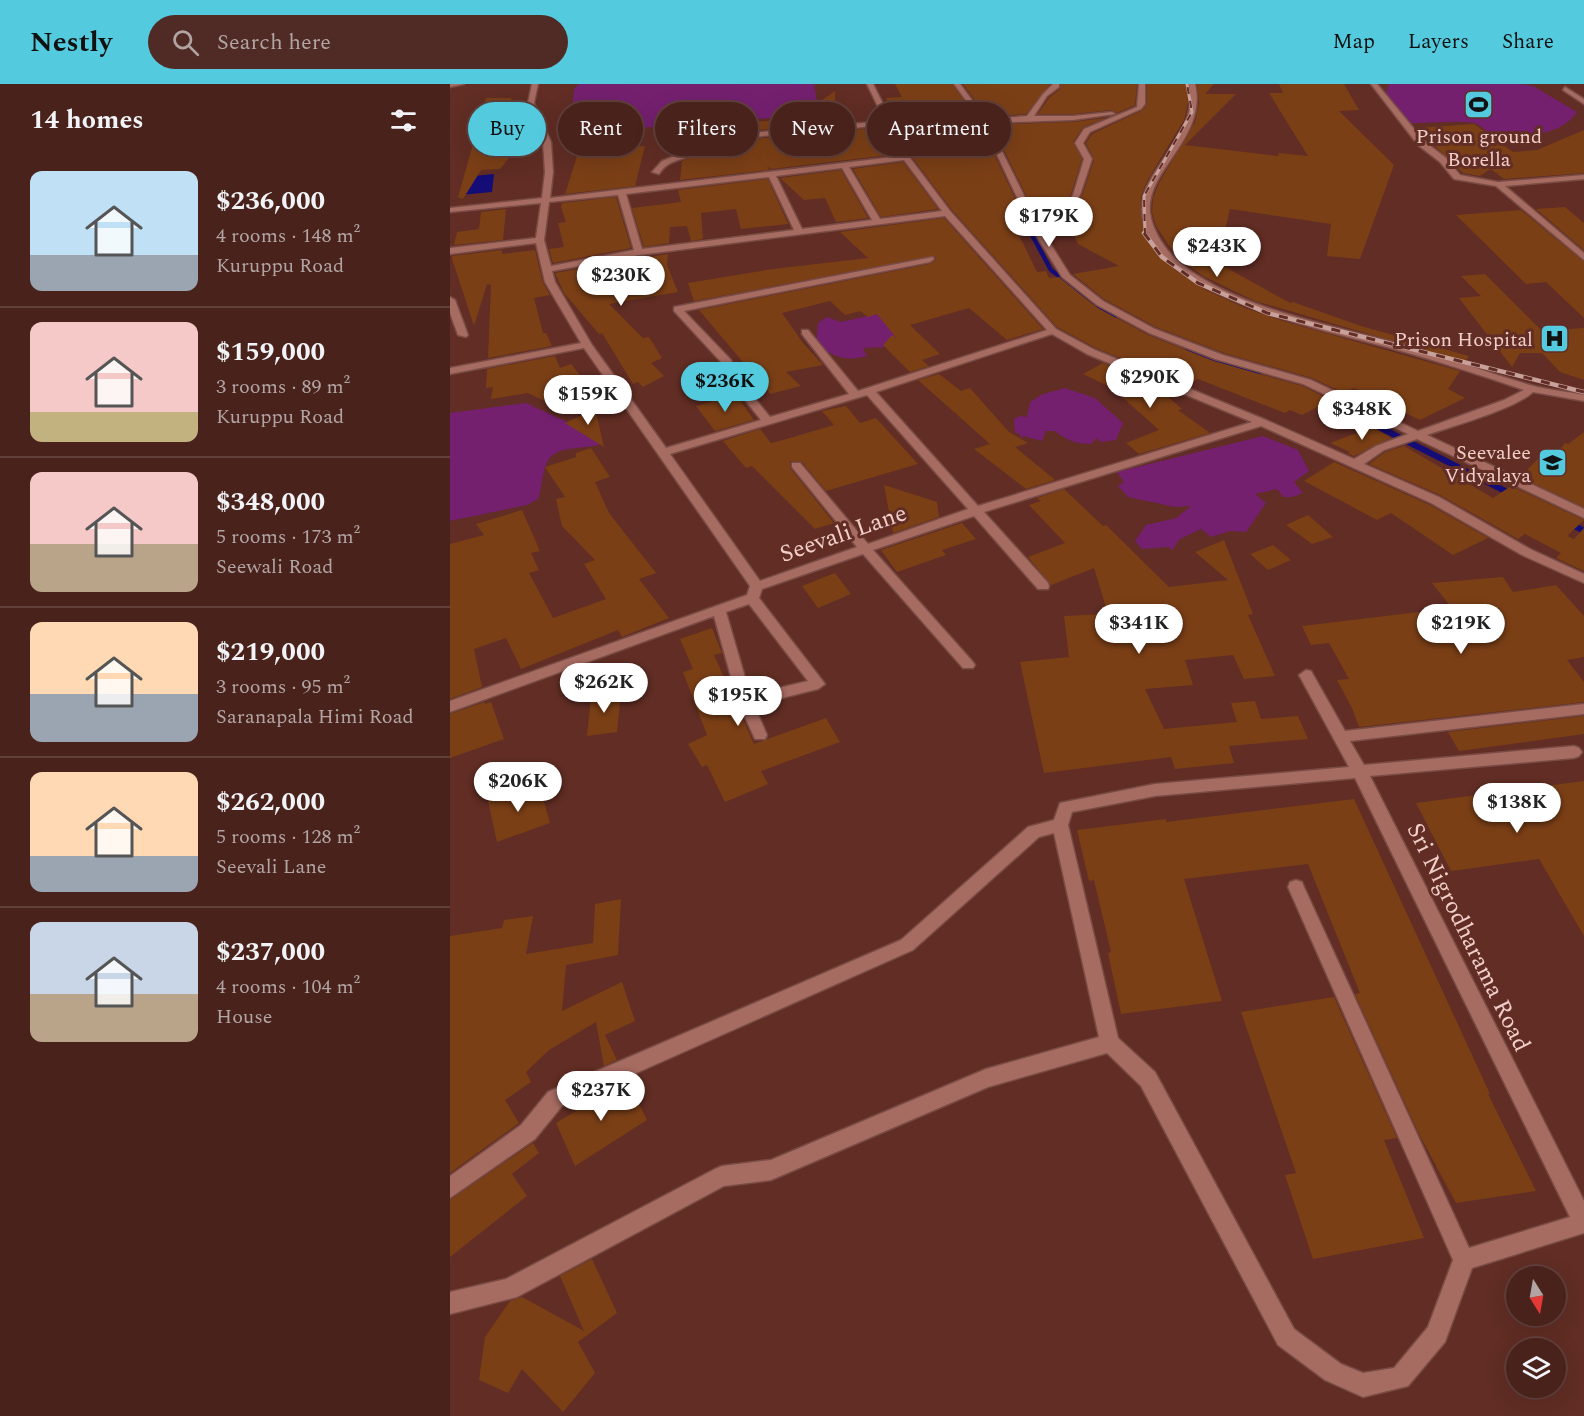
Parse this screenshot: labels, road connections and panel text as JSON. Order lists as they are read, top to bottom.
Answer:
{
  "streets": {
    "street": ["Seevali Lane", "Sri Nigrodharama Road"]
  },
  "places": {
    "sports": ["Prison ground Borella"],
    "hospital": ["Prison Hospital"],
    "school or university": ["Seevalee Vidyalaya"]
  },
  "north": "bottom",
  "page": {
    "header": "Nestly",
    "search": "Search here",
    "nav": ["Map", "Layers", "Share"],
    "heading": "14 homes",
    "chip": [
      "Buy",
      "Rent",
      "Filters",
      "New",
      "Apartment"
    ],
    "list": [
      {
        "name": "$236,000",
        "note": "4 rooms · 148 m² · Kuruppu Road"
      },
      {
        "name": "$159,000",
        "note": "3 rooms · 89 m² · Kuruppu Road"
      },
      {
        "name": "$348,000",
        "note": "5 rooms · 173 m² · Seewali Road"
      },
      {
        "name": "$219,000",
        "note": "3 rooms · 95 m² · Saranapala Himi Road"
      },
      {
        "name": "$262,000",
        "note": "5 rooms · 128 m² · Seevali Lane"
      },
      {
        "name": "$237,000",
        "note": "4 rooms · 104 m² · House"
      }
    ],
    "price": [
      "$179K",
      "$243K",
      "$230K",
      "$290K",
      "$236K",
      "$159K",
      "$348K",
      "$341K",
      "$219K",
      "$262K",
      "$195K",
      "$206K",
      "$138K",
      "$237K"
    ]
  }
}
